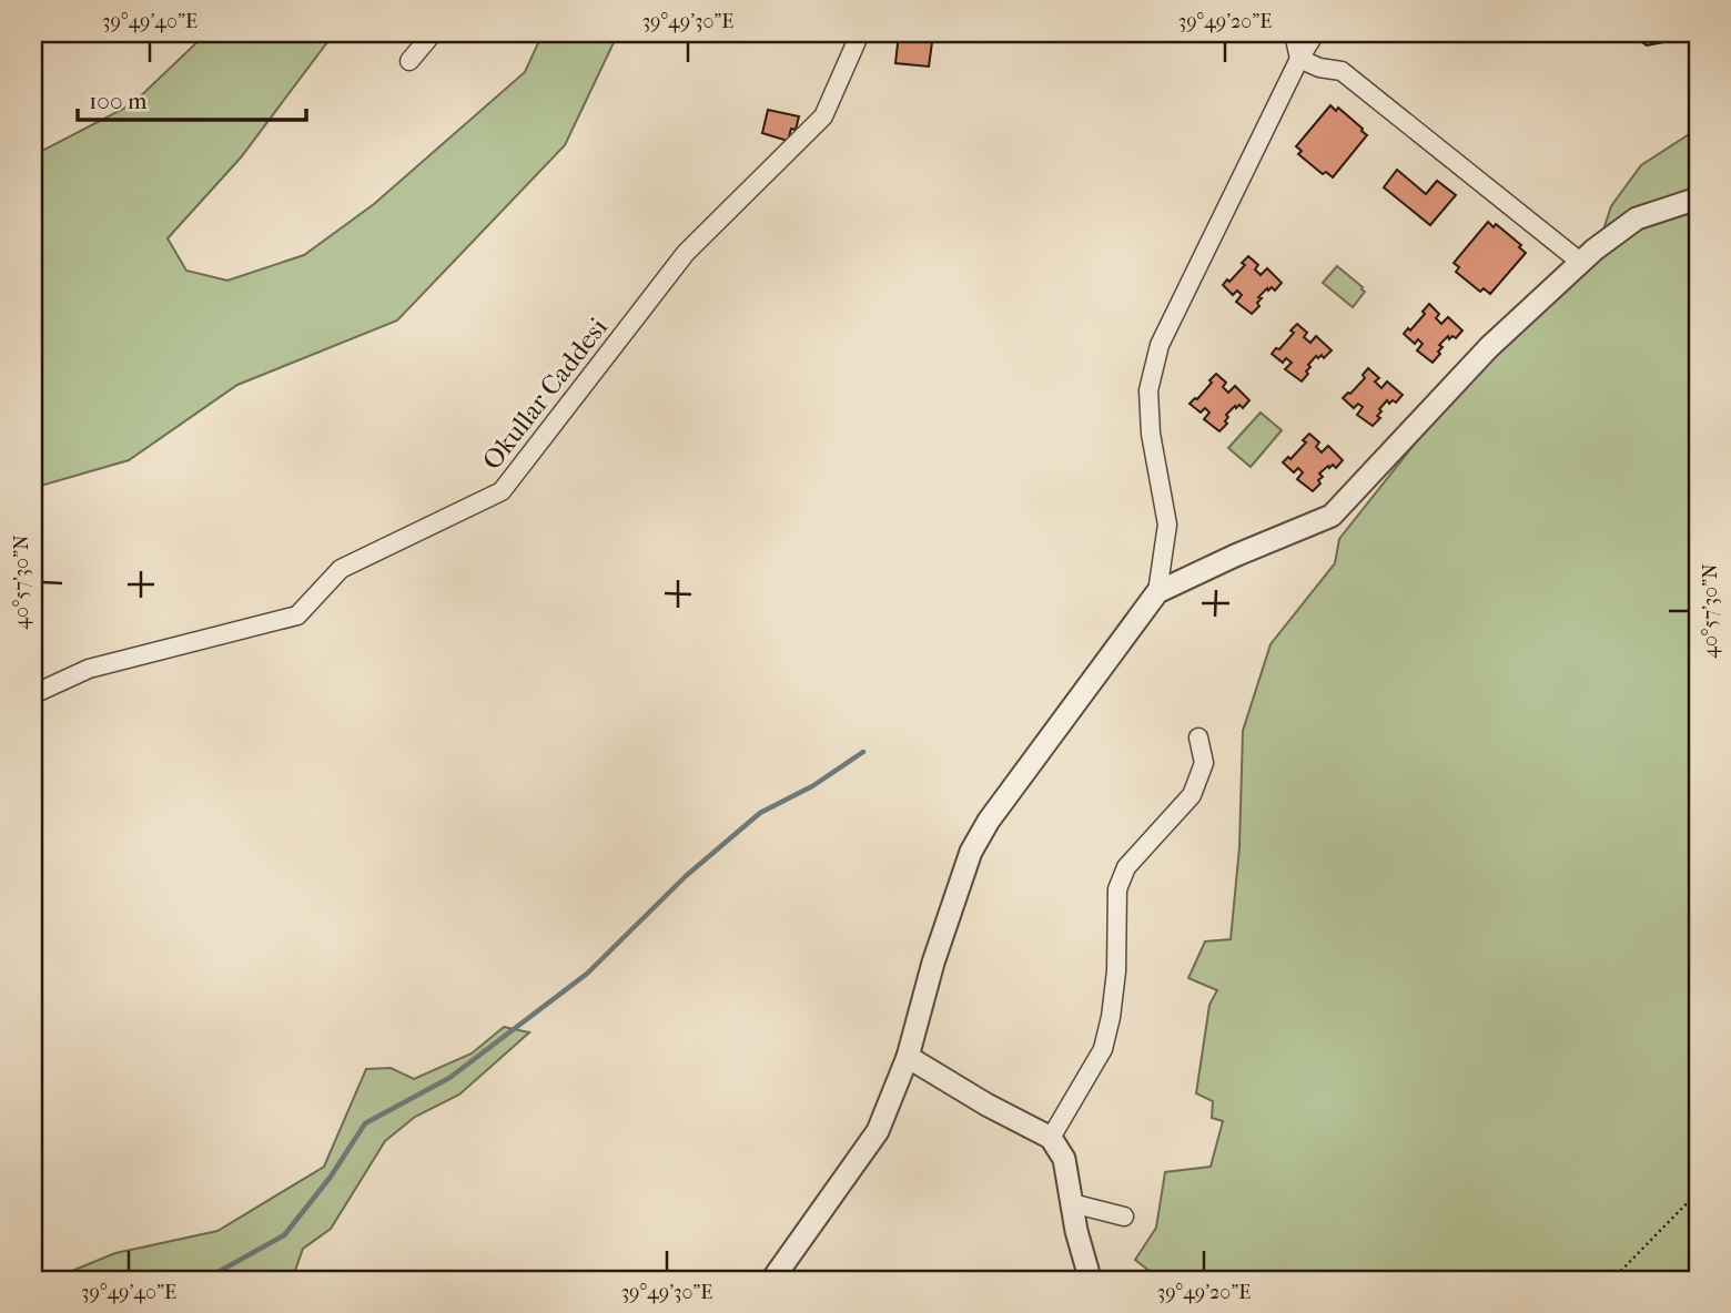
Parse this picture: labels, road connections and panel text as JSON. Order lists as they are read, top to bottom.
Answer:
{
  "streets": {
    "street": ["Okullar Caddesi"]
  },
  "scale_bar": "100 m",
  "coordinates": [
    "39°49'40\"E",
    "39°49'30\"E",
    "39°49'20\"E",
    "40°57'30\"N"
  ]
}
